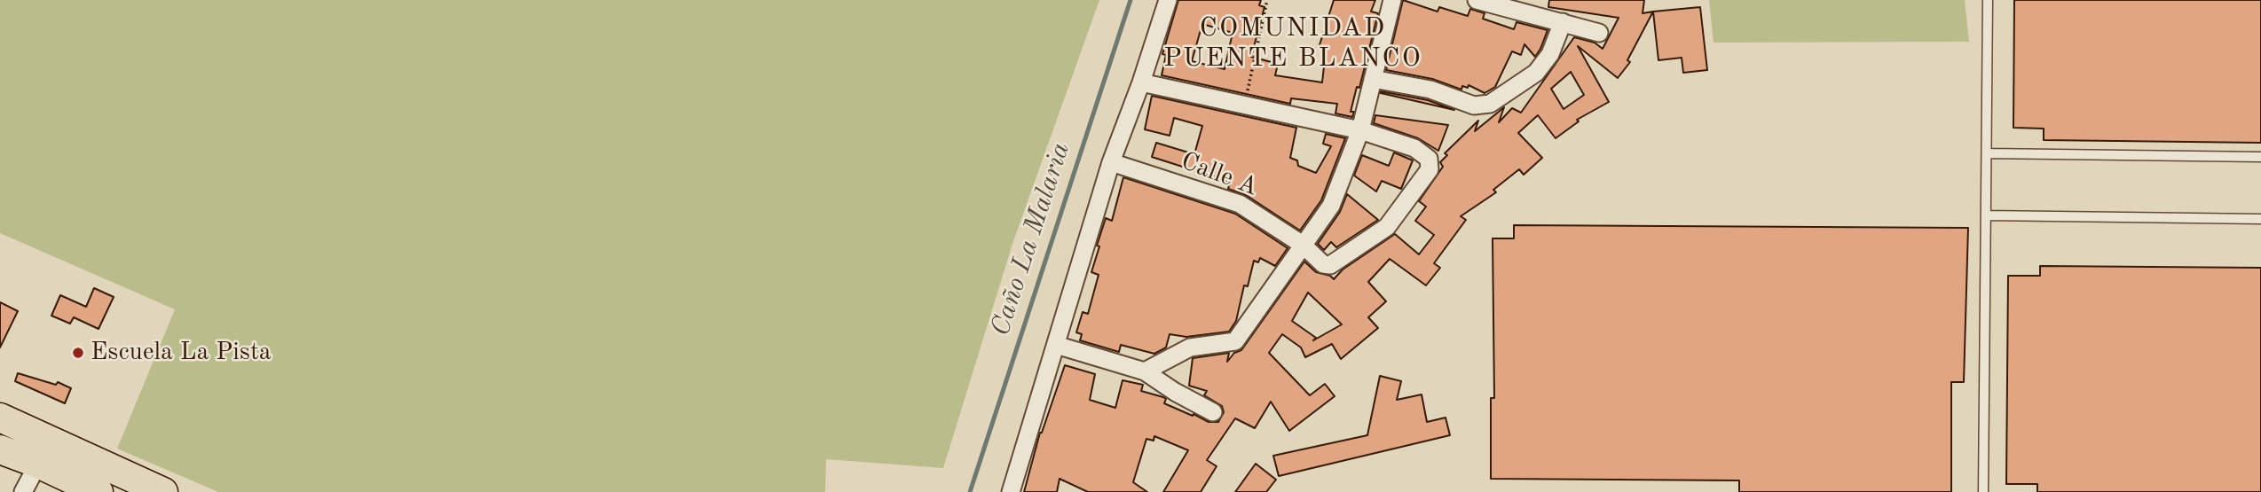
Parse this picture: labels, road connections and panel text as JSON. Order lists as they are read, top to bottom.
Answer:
{
  "streets": {
    "street": ["Calle A"]
  },
  "districts": ["COMUNIDAD PUENTE BLANCO"],
  "water": ["Caño La Malaria"],
  "places": ["Escuela La Pista"]
}
